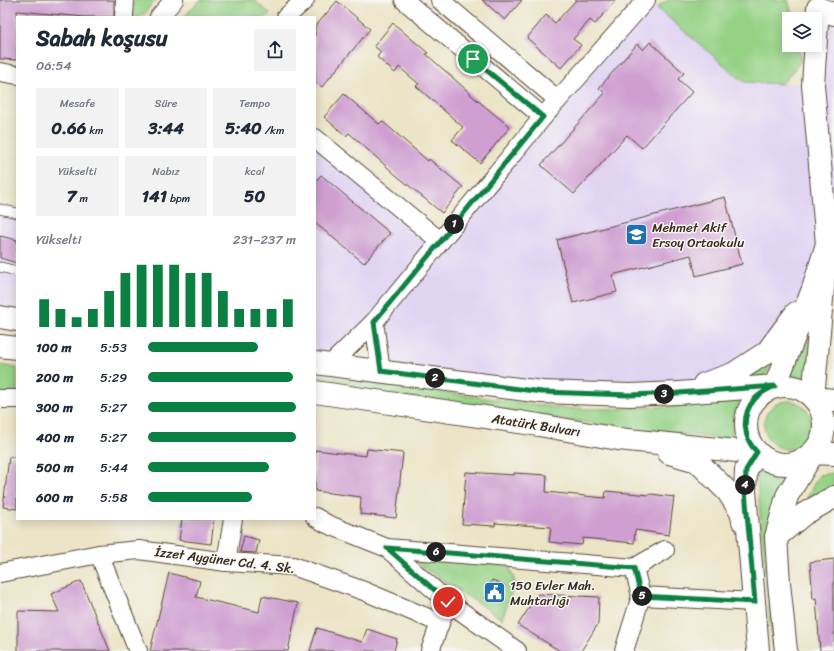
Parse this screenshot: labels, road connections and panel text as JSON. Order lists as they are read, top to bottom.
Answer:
{
  "streets": {
    "main road": ["Atatürk Bulvarı"],
    "street": ["İzzet Aygüner Cd. 4. Sk."]
  },
  "places": {
    "school or university": ["Mehmet Akif Ersoy Ortaokulu"],
    "public building": ["150 Evler Mah. Muhtarlığı"]
  },
  "page": {
    "heading": ["Sabah koşusu", "06:54"],
    "stats": [
      ["Mesafe", "0.66 km"],
      ["Süre", "3:44"],
      ["Tempo", "5:40 /km"],
      ["Yükselti", "7 m"],
      ["Nabız", "141 bpm"],
      ["kcal", "50"]
    ],
    "pins": [
      "1",
      "2",
      "3",
      "4",
      "6",
      "5"
    ],
    "chart": ["Yükselti", "231–237 m"],
    "list": [
      {
        "name": "100 m",
        "note": "5:53"
      },
      {
        "name": "200 m",
        "note": "5:29"
      },
      {
        "name": "300 m",
        "note": "5:27"
      },
      {
        "name": "400 m",
        "note": "5:27"
      },
      {
        "name": "500 m",
        "note": "5:44"
      },
      {
        "name": "600 m",
        "note": "5:58"
      }
    ]
  }
}
